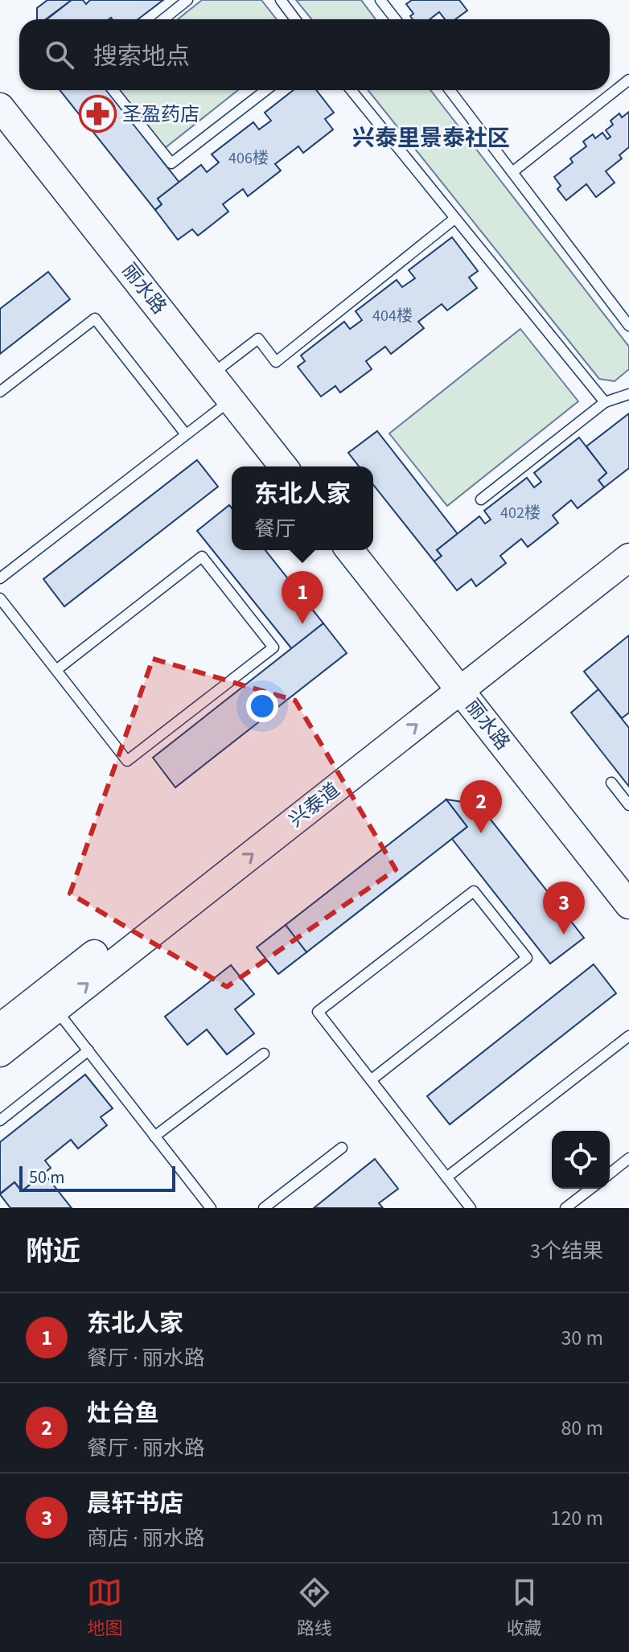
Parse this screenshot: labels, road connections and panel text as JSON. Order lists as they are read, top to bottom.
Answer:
{
  "streets": {
    "street": ["丽水路", "兴泰道"]
  },
  "crossings": [
    ["丽水路", "兴泰道"]
  ],
  "districts": ["兴泰里景泰社区"],
  "places": {
    "pharmacy": ["圣盈药店"]
  },
  "house_numbers": ["406楼", "404楼", "402楼"],
  "scale_bar": "50 m",
  "page": {
    "search": "搜索地点",
    "popup": ["东北人家", "餐厅"],
    "pins": ["1", "2", "3"],
    "scale": "50 m",
    "heading": ["附近", "3个结果"],
    "list": [
      {
        "mark": "1",
        "name": "东北人家",
        "note": "餐厅 · 丽水路",
        "value": "30 m"
      },
      {
        "mark": "2",
        "name": "灶台鱼",
        "note": "餐厅 · 丽水路",
        "value": "80 m"
      },
      {
        "mark": "3",
        "name": "晨轩书店",
        "note": "商店 · 丽水路",
        "value": "120 m"
      }
    ],
    "nav": ["地图", "路线", "收藏"]
  }
}
